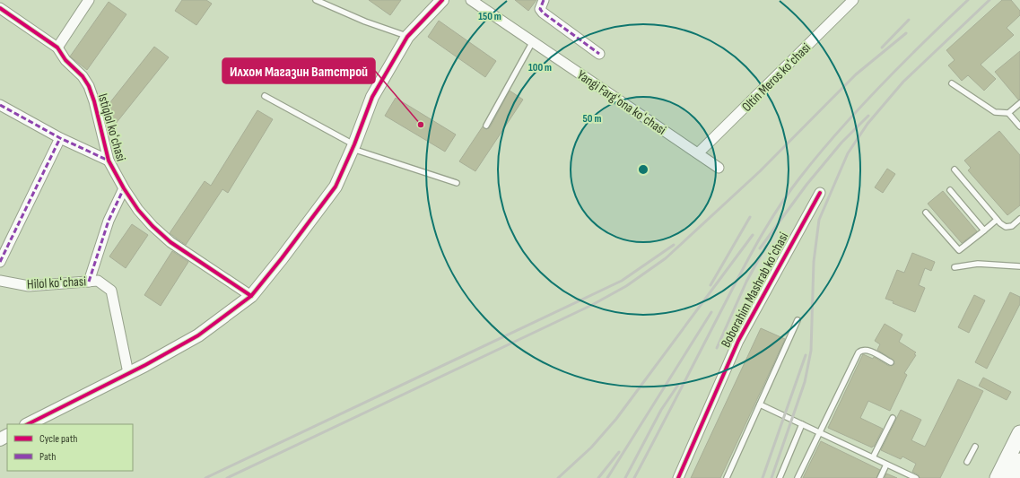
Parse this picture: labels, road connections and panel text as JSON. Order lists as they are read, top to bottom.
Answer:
{
  "streets": {
    "street": [
      "Oltin Meros koʻchasi",
      "Yangi Fargʻona koʻchasi",
      "Istiqlol koʻchasi",
      "Hilol koʻchasi",
      "Boborahim Mashrab koʻchasi"
    ]
  },
  "crossings": [
    ["Oltin Meros koʻchasi", "Yangi Fargʻona koʻchasi"]
  ],
  "places": ["Илхом Магазин Ватстрой"],
  "legend": ["Cycle path", "Path"],
  "rings": ["150 m", "100 m", "50 m"]
}
